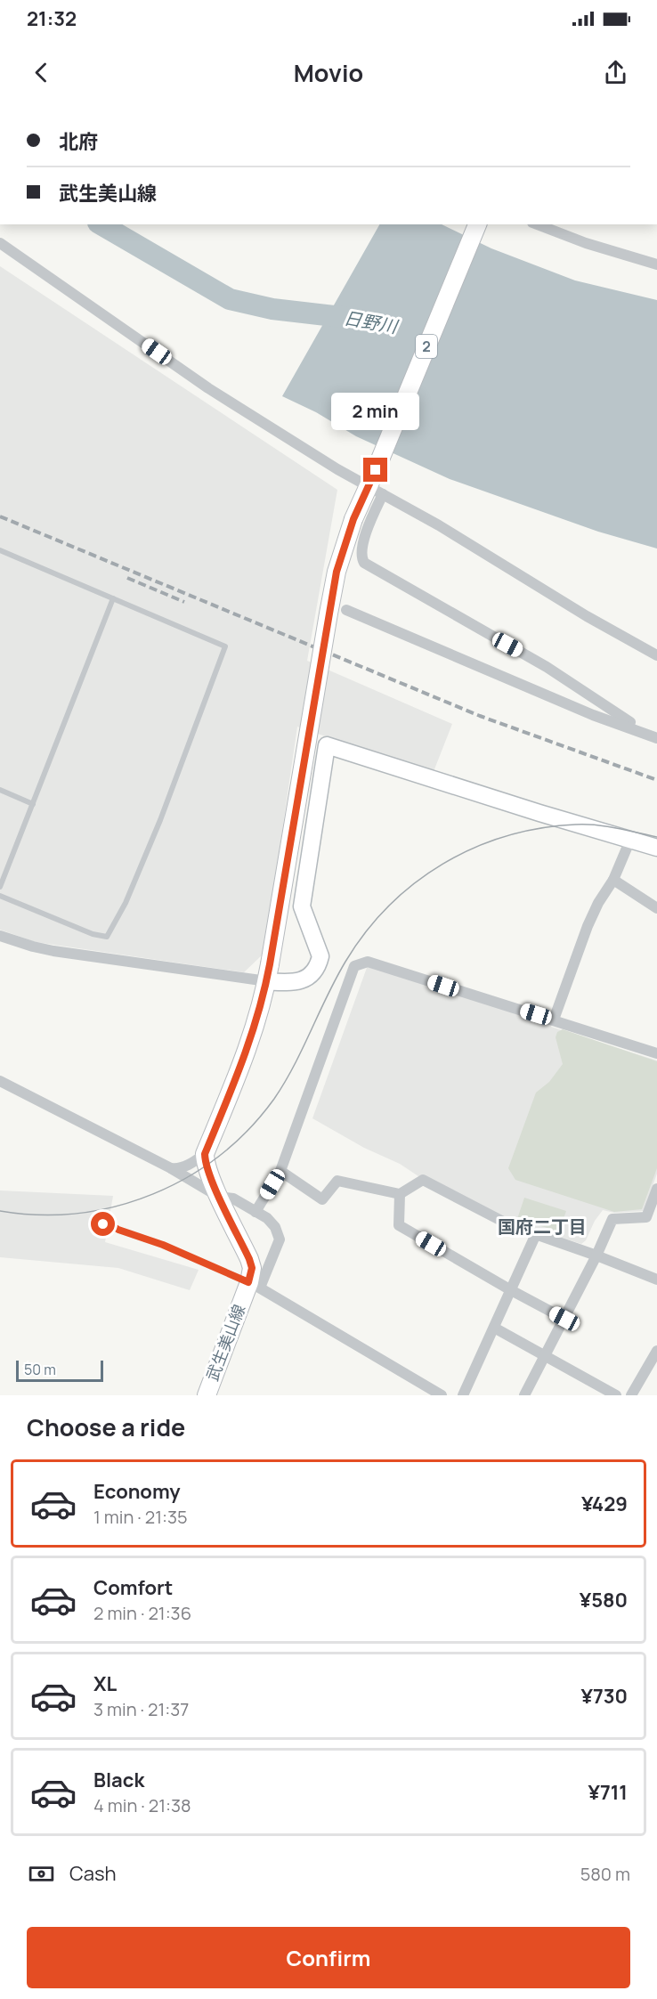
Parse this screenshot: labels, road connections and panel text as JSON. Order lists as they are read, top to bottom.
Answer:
{
  "streets": {
    "main road": ["2", "武生美山線"]
  },
  "crossings": [
    ["2", "武生美山線"]
  ],
  "districts": ["国府二丁目"],
  "water": ["日野川"],
  "scale_bar": "50 m",
  "page": {
    "status": "21:32",
    "header": "Movio",
    "banner": ["北府", "武生美山線"],
    "bubble": "2 min",
    "scale": "50 m",
    "heading": "Choose a ride",
    "list": [
      {
        "name": "Economy",
        "note": "1 min · 21:35",
        "value": "¥429"
      },
      {
        "name": "Comfort",
        "note": "2 min · 21:36",
        "value": "¥580"
      },
      {
        "name": "XL",
        "note": "3 min · 21:37",
        "value": "¥730"
      },
      {
        "name": "Black",
        "note": "4 min · 21:38",
        "value": "¥711"
      }
    ],
    "pay": ["Cash", "580 m"],
    "buttons": "Confirm"
  }
}
